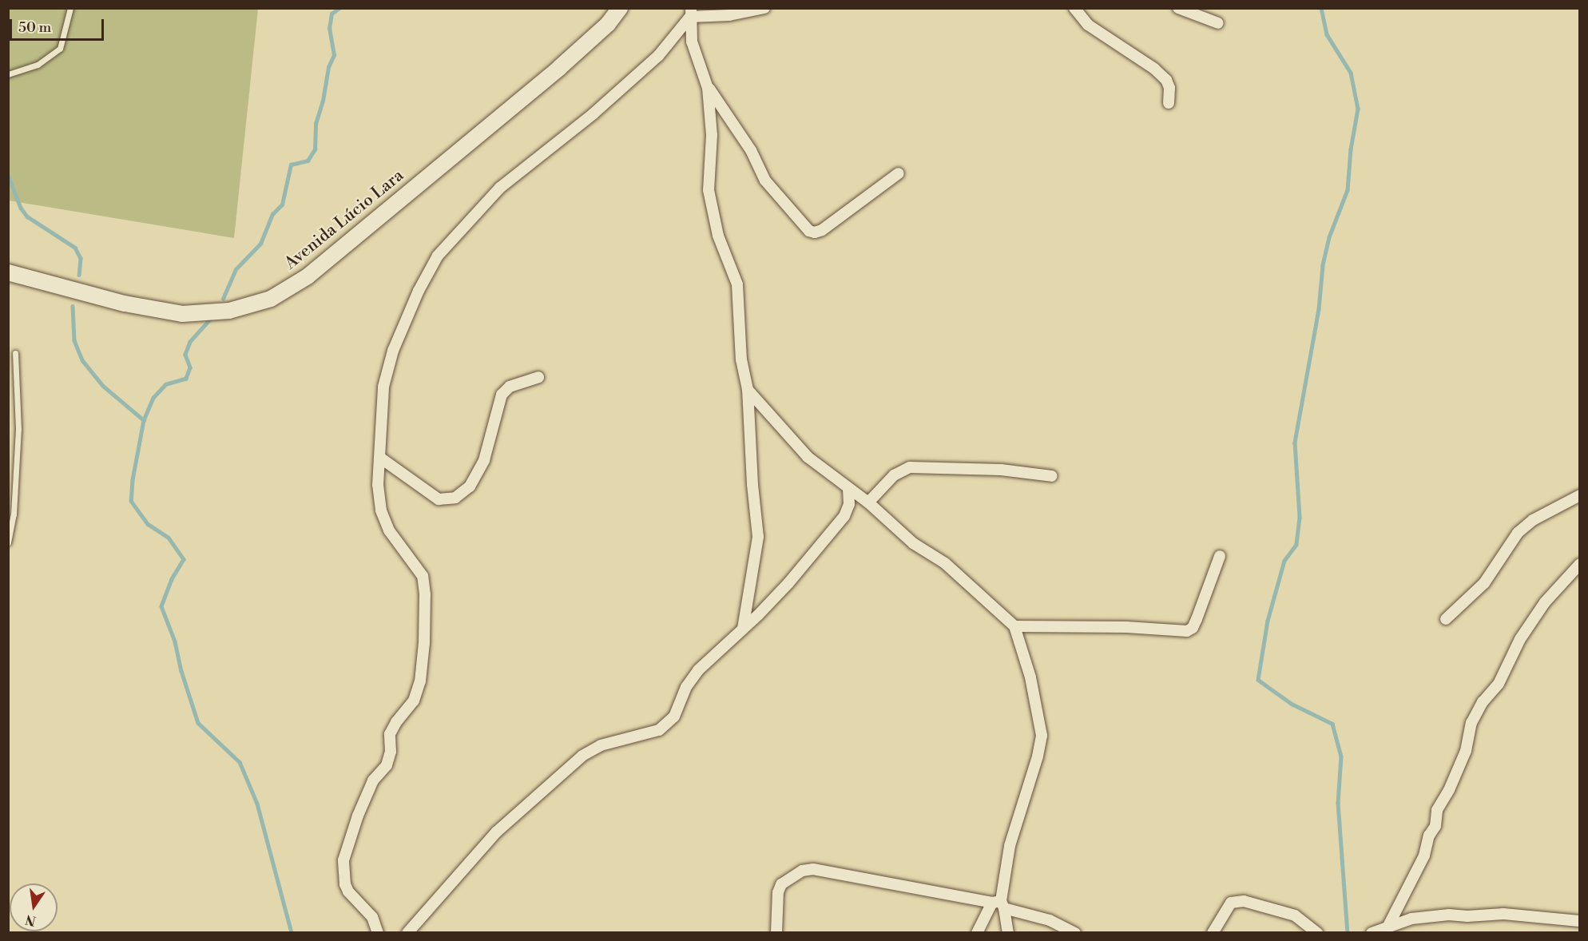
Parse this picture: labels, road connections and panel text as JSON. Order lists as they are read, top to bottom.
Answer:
{
  "streets": {
    "main road": ["Avenida Lúcio Lara"]
  },
  "scale_bar": "50 m",
  "north": "bottom"
}
